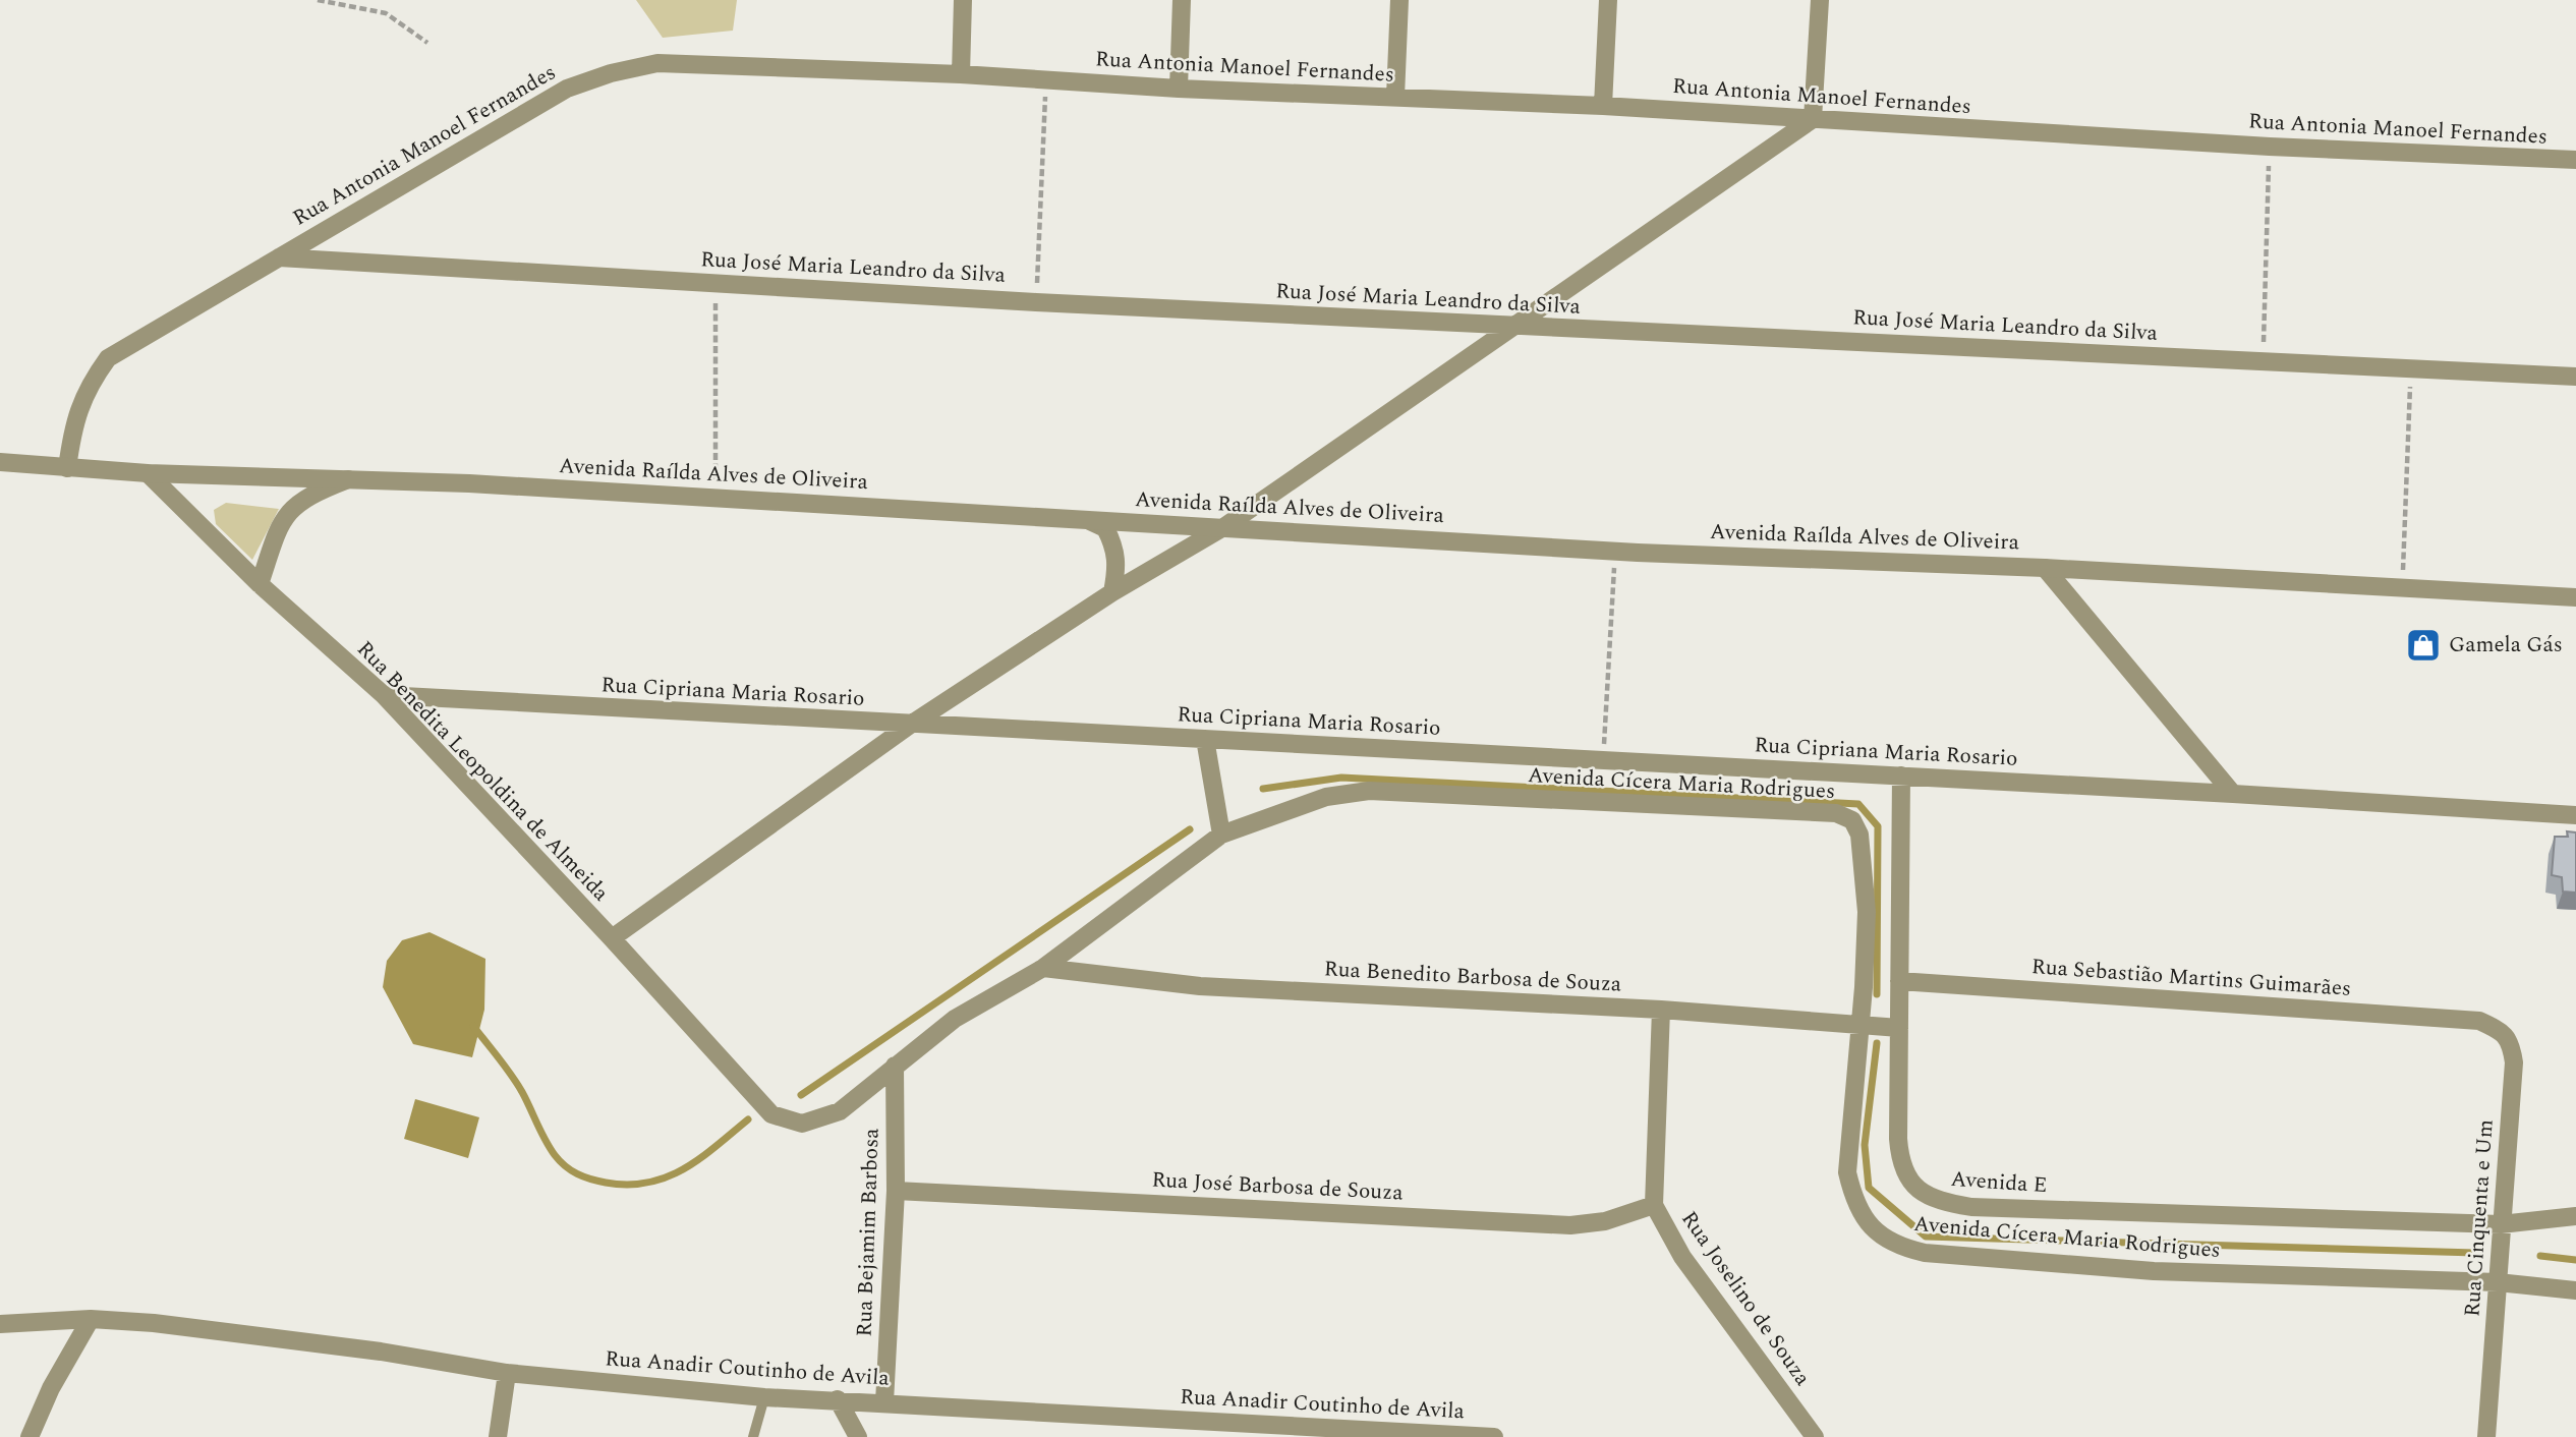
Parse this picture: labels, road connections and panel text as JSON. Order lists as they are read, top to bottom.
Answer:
{
  "streets": {
    "street": [
      "Rua Antonia Manoel Fernandes",
      "Rua José Maria Leandro da Silva",
      "Avenida Raílda Alves de Oliveira",
      "Rua Cipriana Maria Rosario",
      "Rua Benedita Leopoldina de Almeida",
      "Avenida Cícera Maria Rodrigues",
      "Rua Benedito Barbosa de Souza",
      "Rua Sebastião Martins Guimarães",
      "Avenida E",
      "Rua José Barbosa de Souza",
      "Rua Cinquenta e Um",
      "Rua Bejamim Barbosa",
      "Rua Joselino de Souza",
      "Rua Anadir Coutinho de Avila"
    ]
  },
  "crossings": [
    ["Rua Antonia Manoel Fernandes", "Rua José Maria Leandro da Silva"],
    ["Rua Antonia Manoel Fernandes", "Avenida Raílda Alves de Oliveira"],
    ["Avenida Raílda Alves de Oliveira", "Rua Benedita Leopoldina de Almeida"],
    ["Rua Cipriana Maria Rosario", "Rua Benedita Leopoldina de Almeida"],
    ["Rua Cipriana Maria Rosario", "Avenida E"],
    ["Rua Benedita Leopoldina de Almeida", "Avenida Cícera Maria Rodrigues"],
    ["Avenida Cícera Maria Rodrigues", "Rua Benedito Barbosa de Souza"],
    ["Avenida Cícera Maria Rodrigues", "Rua Cinquenta e Um"],
    ["Avenida Cícera Maria Rodrigues", "Rua Bejamim Barbosa"],
    ["Rua Benedito Barbosa de Souza", "Avenida E"],
    ["Rua Benedito Barbosa de Souza", "Rua Joselino de Souza"],
    ["Rua Sebastião Martins Guimarães", "Avenida E"],
    ["Rua Sebastião Martins Guimarães", "Rua Cinquenta e Um"],
    ["Avenida E", "Rua Cinquenta e Um"],
    ["Rua José Barbosa de Souza", "Rua Bejamim Barbosa"],
    ["Rua José Barbosa de Souza", "Rua Joselino de Souza"],
    ["Rua Bejamim Barbosa", "Rua Anadir Coutinho de Avila"]
  ],
  "places": {
    "shop": ["Gamela Gás"]
  }
}
